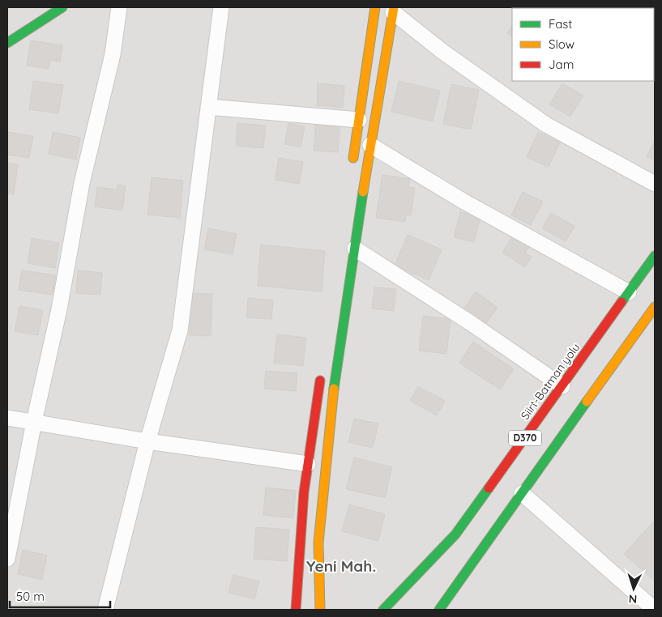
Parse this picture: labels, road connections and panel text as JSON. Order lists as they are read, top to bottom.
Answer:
{
  "streets": {
    "main road": ["Siirt-Batman yolu", "D370"]
  },
  "districts": ["Yeni Mah."],
  "legend": ["Fast", "Slow", "Jam"],
  "scale_bar": "50 m",
  "north": "bottom"
}
